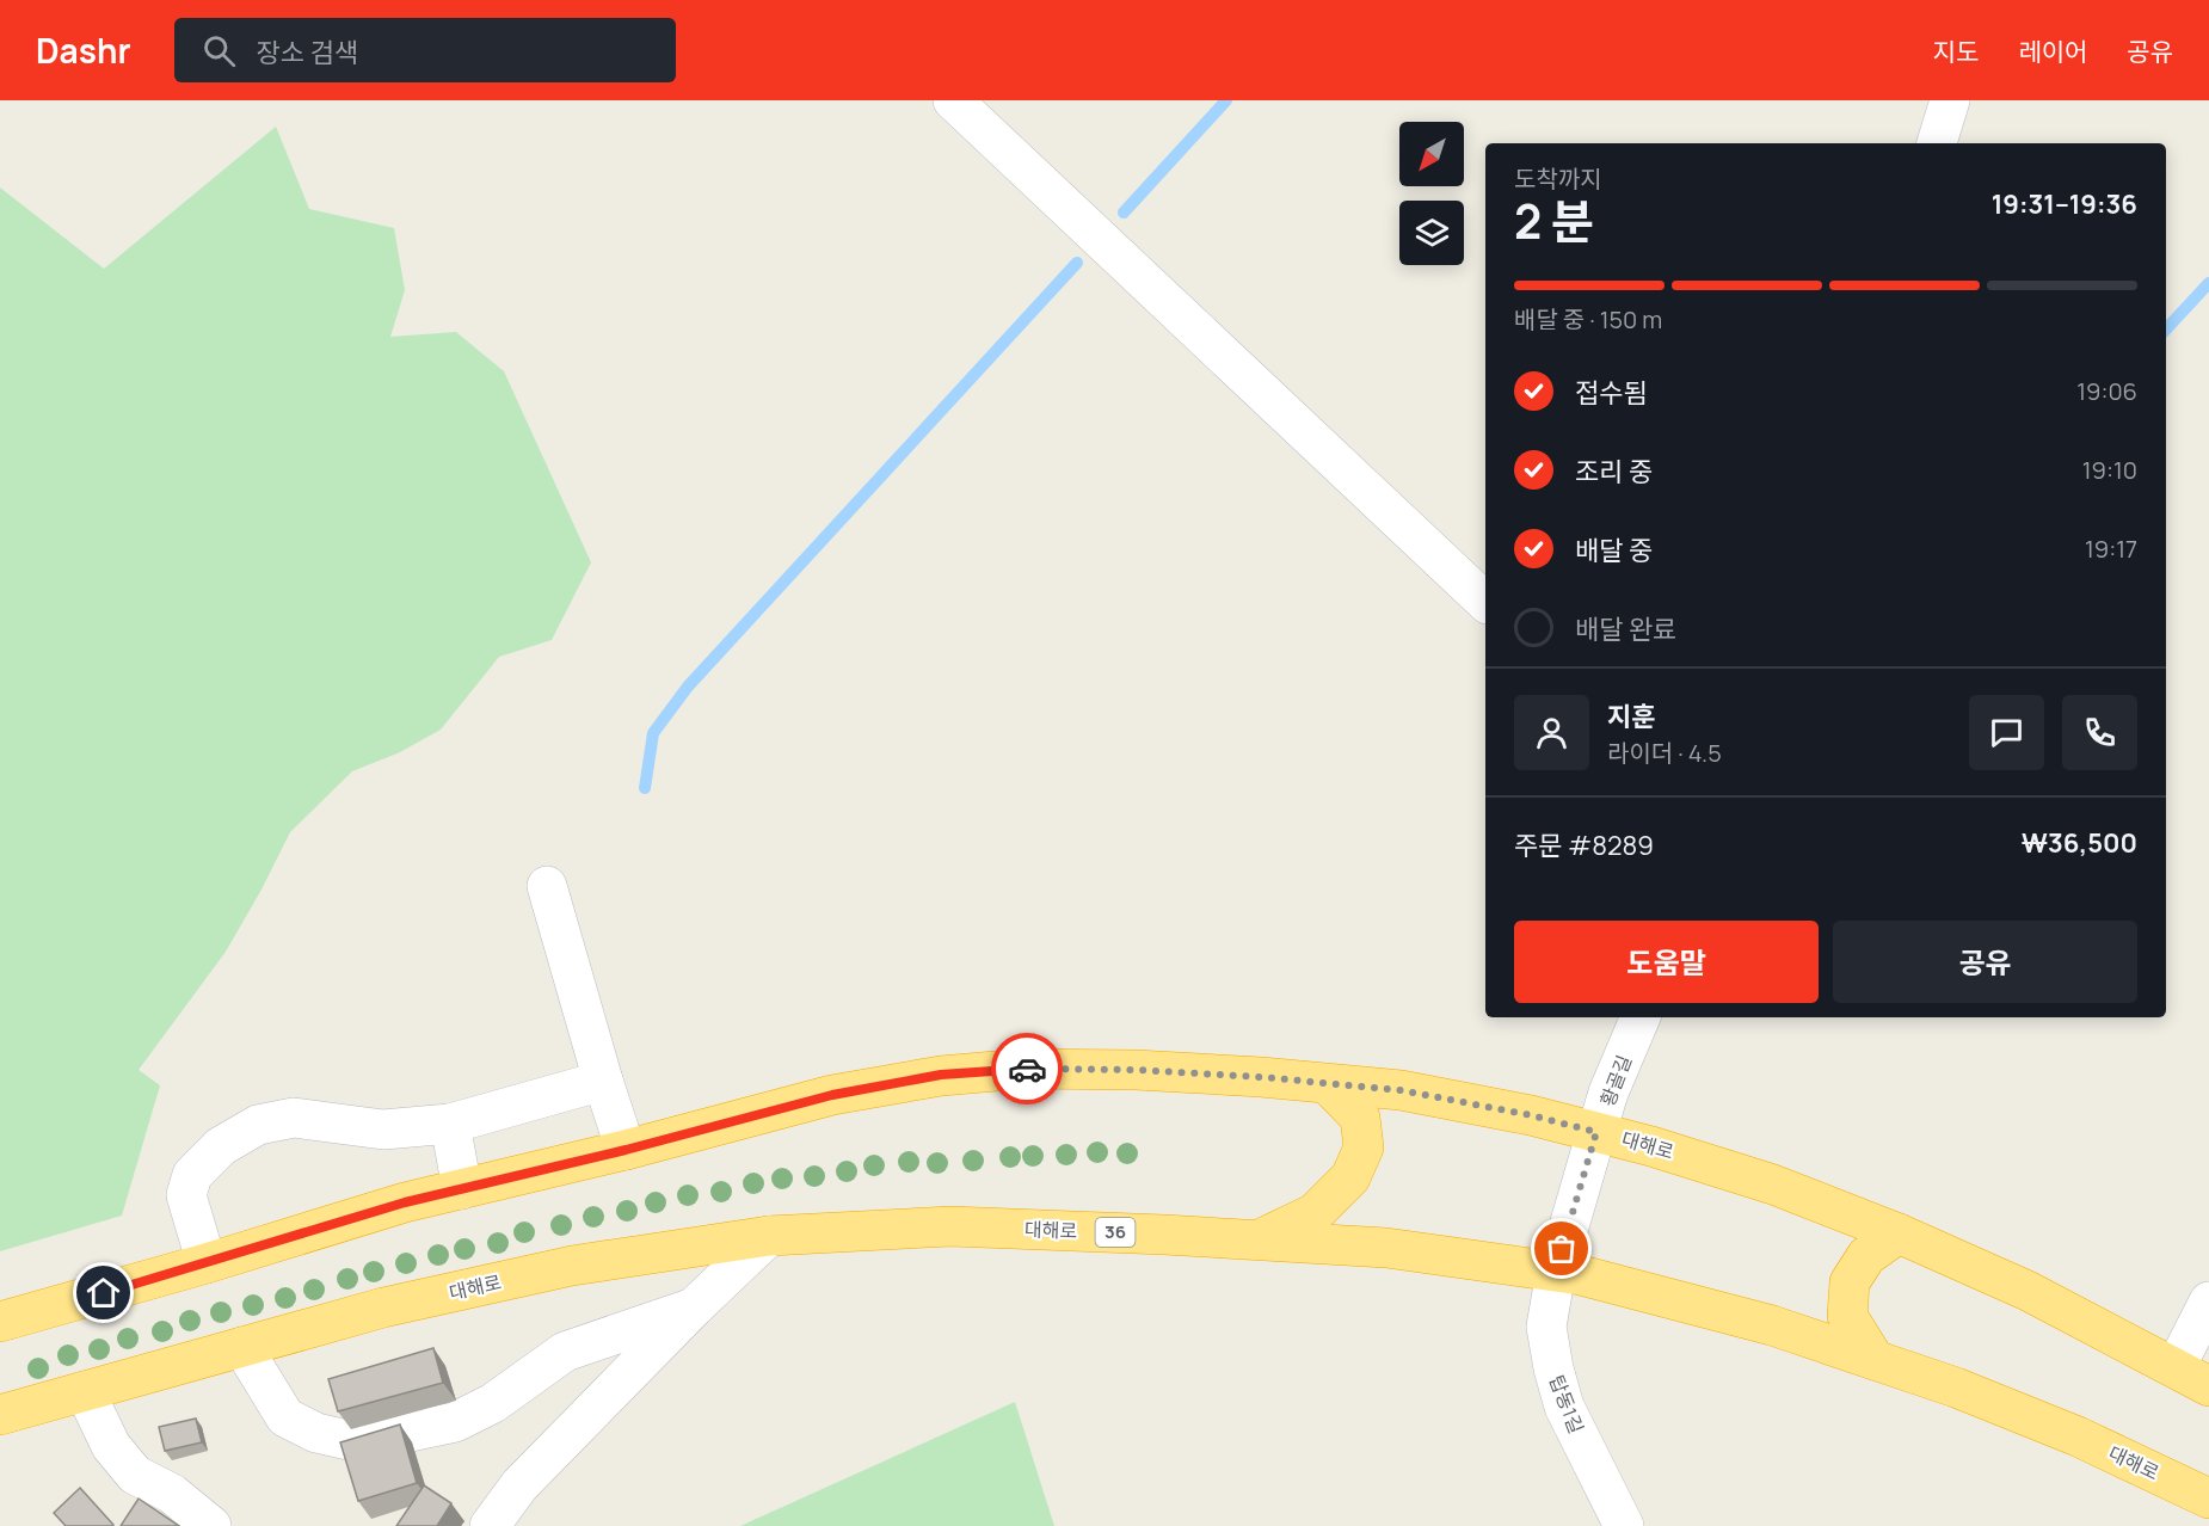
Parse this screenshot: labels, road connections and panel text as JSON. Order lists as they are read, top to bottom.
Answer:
{
  "streets": {
    "highway": ["대해로", "36"],
    "street": ["황골길", "탑동1길"]
  },
  "crossings": [
    ["황골길", "대해로"],
    ["황골길", "탑동1길"],
    ["대해로", "탑동1길"]
  ],
  "north": "bottom left",
  "page": {
    "header": "Dashr",
    "search": "장소 검색",
    "nav": ["지도", "레이어", "공유"],
    "heading": ["2 분", "도착까지", "19:31–19:36"],
    "panel": [
      "지훈",
      "라이더 · 4.5",
      "주문 #8289",
      "₩36,500"
    ],
    "bar": "배달 중 · 150 m",
    "list": [
      ["접수됨", "19:06"],
      ["조리 중", "19:10"],
      ["배달 중", "19:17"],
      "배달 완료"
    ],
    "buttons": ["도움말", "공유"]
  }
}
